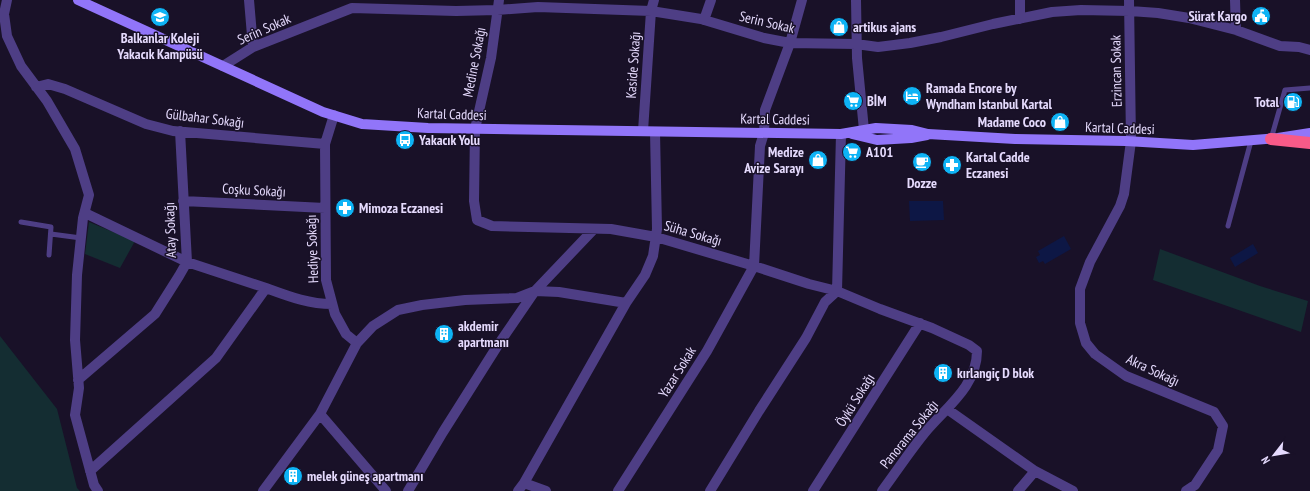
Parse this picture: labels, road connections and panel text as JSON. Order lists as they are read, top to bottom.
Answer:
{
  "streets": {
    "main road": ["Kartal Caddesi"],
    "street": [
      "Serin Sokak",
      "Medine Sokağı",
      "Kaside Sokağı",
      "Erzincan Sokak",
      "Gülbahar Sokağı",
      "Coşku Sokağı",
      "Atay Sokağı",
      "Süha Sokağı",
      "Hediye Sokağı",
      "Akra Sokağı",
      "Yazar Sokak",
      "Öykü Sokağı",
      "Panorama Sokağı"
    ]
  },
  "crossings": [
    ["Serin Sokak", "Medine Sokağı"],
    ["Serin Sokak", "Kaside Sokağı"],
    ["Serin Sokak", "Erzincan Sokak"],
    ["Serin Sokak", "Kartal Caddesi"],
    ["Medine Sokağı", "Kartal Caddesi"],
    ["Medine Sokağı", "Süha Sokağı"],
    ["Kaside Sokağı", "Kartal Caddesi"],
    ["Erzincan Sokak", "Kartal Caddesi"],
    ["Erzincan Sokak", "Akra Sokağı"],
    ["Kartal Caddesi", "Süha Sokağı"],
    ["Kartal Caddesi", "Akra Sokağı"],
    ["Gülbahar Sokağı", "Atay Sokağı"],
    ["Gülbahar Sokağı", "Hediye Sokağı"],
    ["Coşku Sokağı", "Atay Sokağı"],
    ["Coşku Sokağı", "Hediye Sokağı"],
    ["Süha Sokağı", "Yazar Sokak"],
    ["Süha Sokağı", "Öykü Sokağı"],
    ["Süha Sokağı", "Panorama Sokağı"]
  ],
  "places": {
    "public building": ["Sürat Kargo"],
    "school or university": ["Balkanlar Koleji Yakacık Kampüsü"],
    "shop": ["artikus ajans", "Madame Coco", "Medize Avize Sarayı"],
    "hotel": ["Ramada Encore by Wyndham Istanbul Kartal"],
    "supermarket": ["BİM", "A101"],
    "fuel station": ["Total"],
    "bus stop": ["Yakacık Yolu"],
    "cafe": ["Dozze"],
    "pharmacy": ["Kartal Cadde Eczanesi", "Mimoza Eczanesi"],
    "building": ["akdemir apartmanı", "kırlangiç D blok", "melek güneş apartmanı"]
  },
  "north": "bottom left"
}
